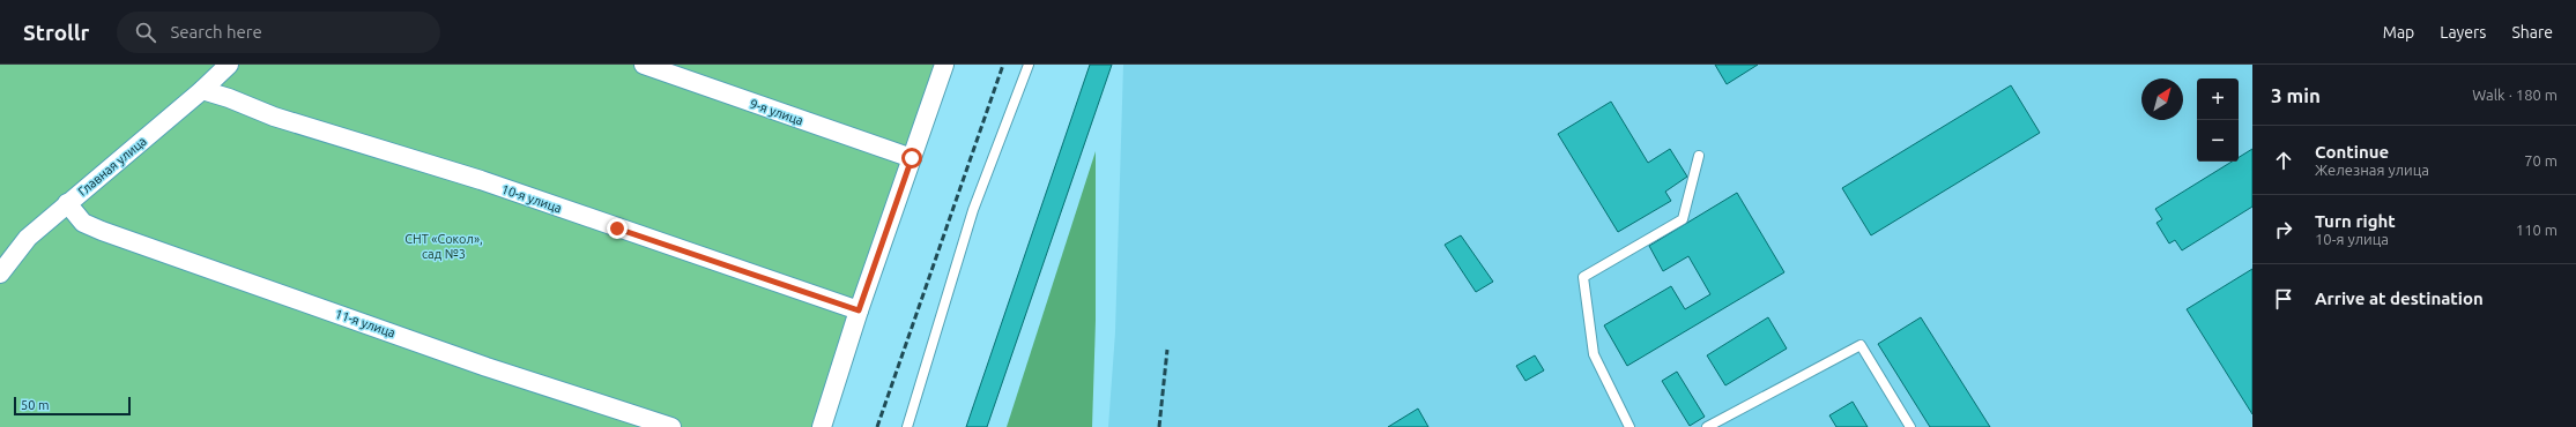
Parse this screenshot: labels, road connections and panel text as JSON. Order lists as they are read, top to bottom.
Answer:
{
  "streets": {
    "street": [
      "9-я улица",
      "Главная улица",
      "10-я улица",
      "11-я улица"
    ]
  },
  "crossings": [
    ["Главная улица", "10-я улица"],
    ["Главная улица", "11-я улица"]
  ],
  "parks": ["СНТ «Сокол», сад №3"],
  "scale_bar": "50 m",
  "north": "top right",
  "page": {
    "header": "Strollr",
    "search": "Search here",
    "nav": ["Map", "Layers", "Share"],
    "heading": ["3 min", "Walk · 180 m"],
    "map_buttons": ["+", "−"],
    "list": [
      ["Continue", "Железная улица", "70 m"],
      ["Turn right", "10-я улица", "110 m"],
      "Arrive at destination"
    ],
    "scale": "50 m"
  }
}
